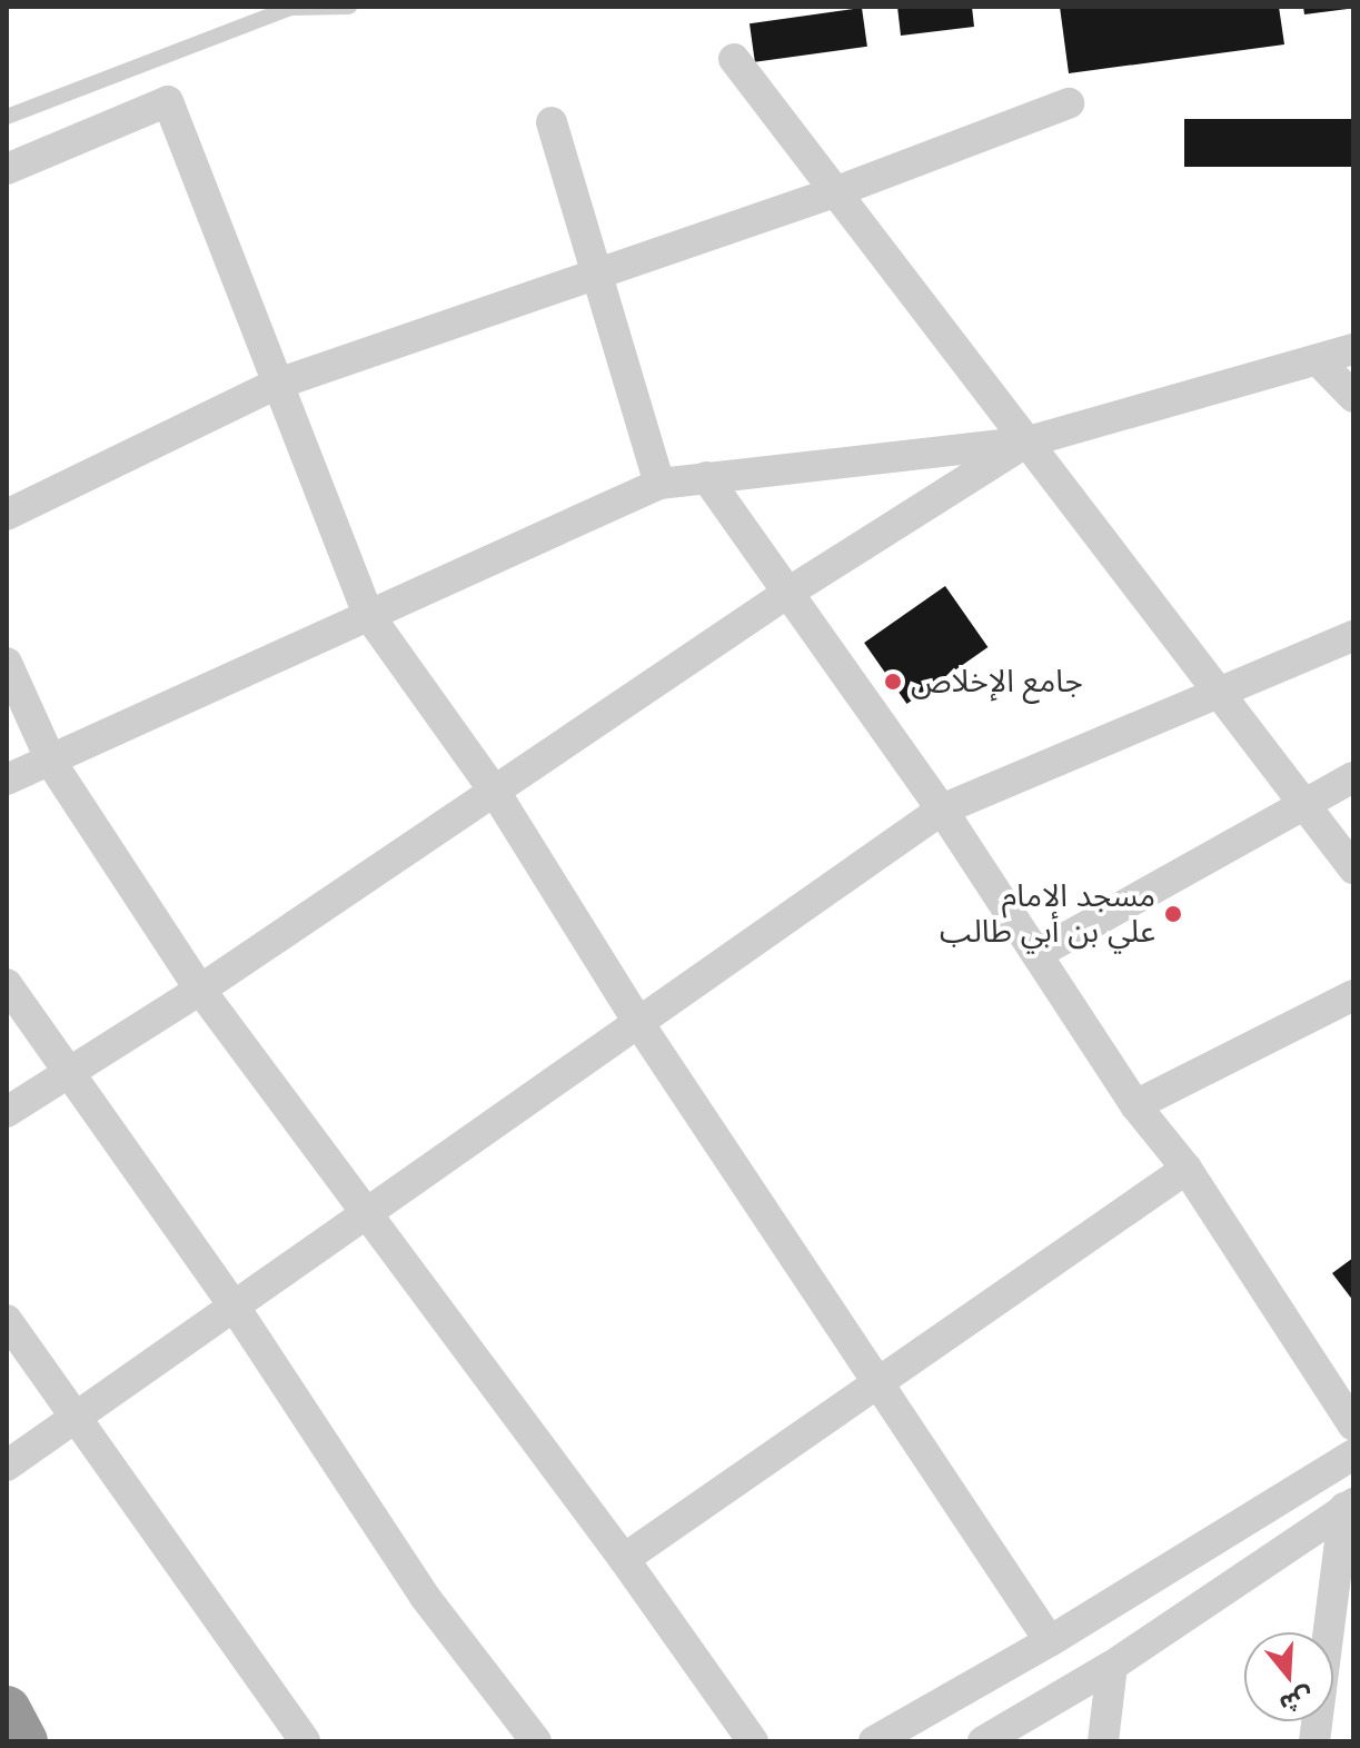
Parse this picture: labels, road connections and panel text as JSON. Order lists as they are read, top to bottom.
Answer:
{
  "places": ["جامع الإخلاص", "مسجد الامام علي بن أبي طالب"],
  "north": "bottom"
}
